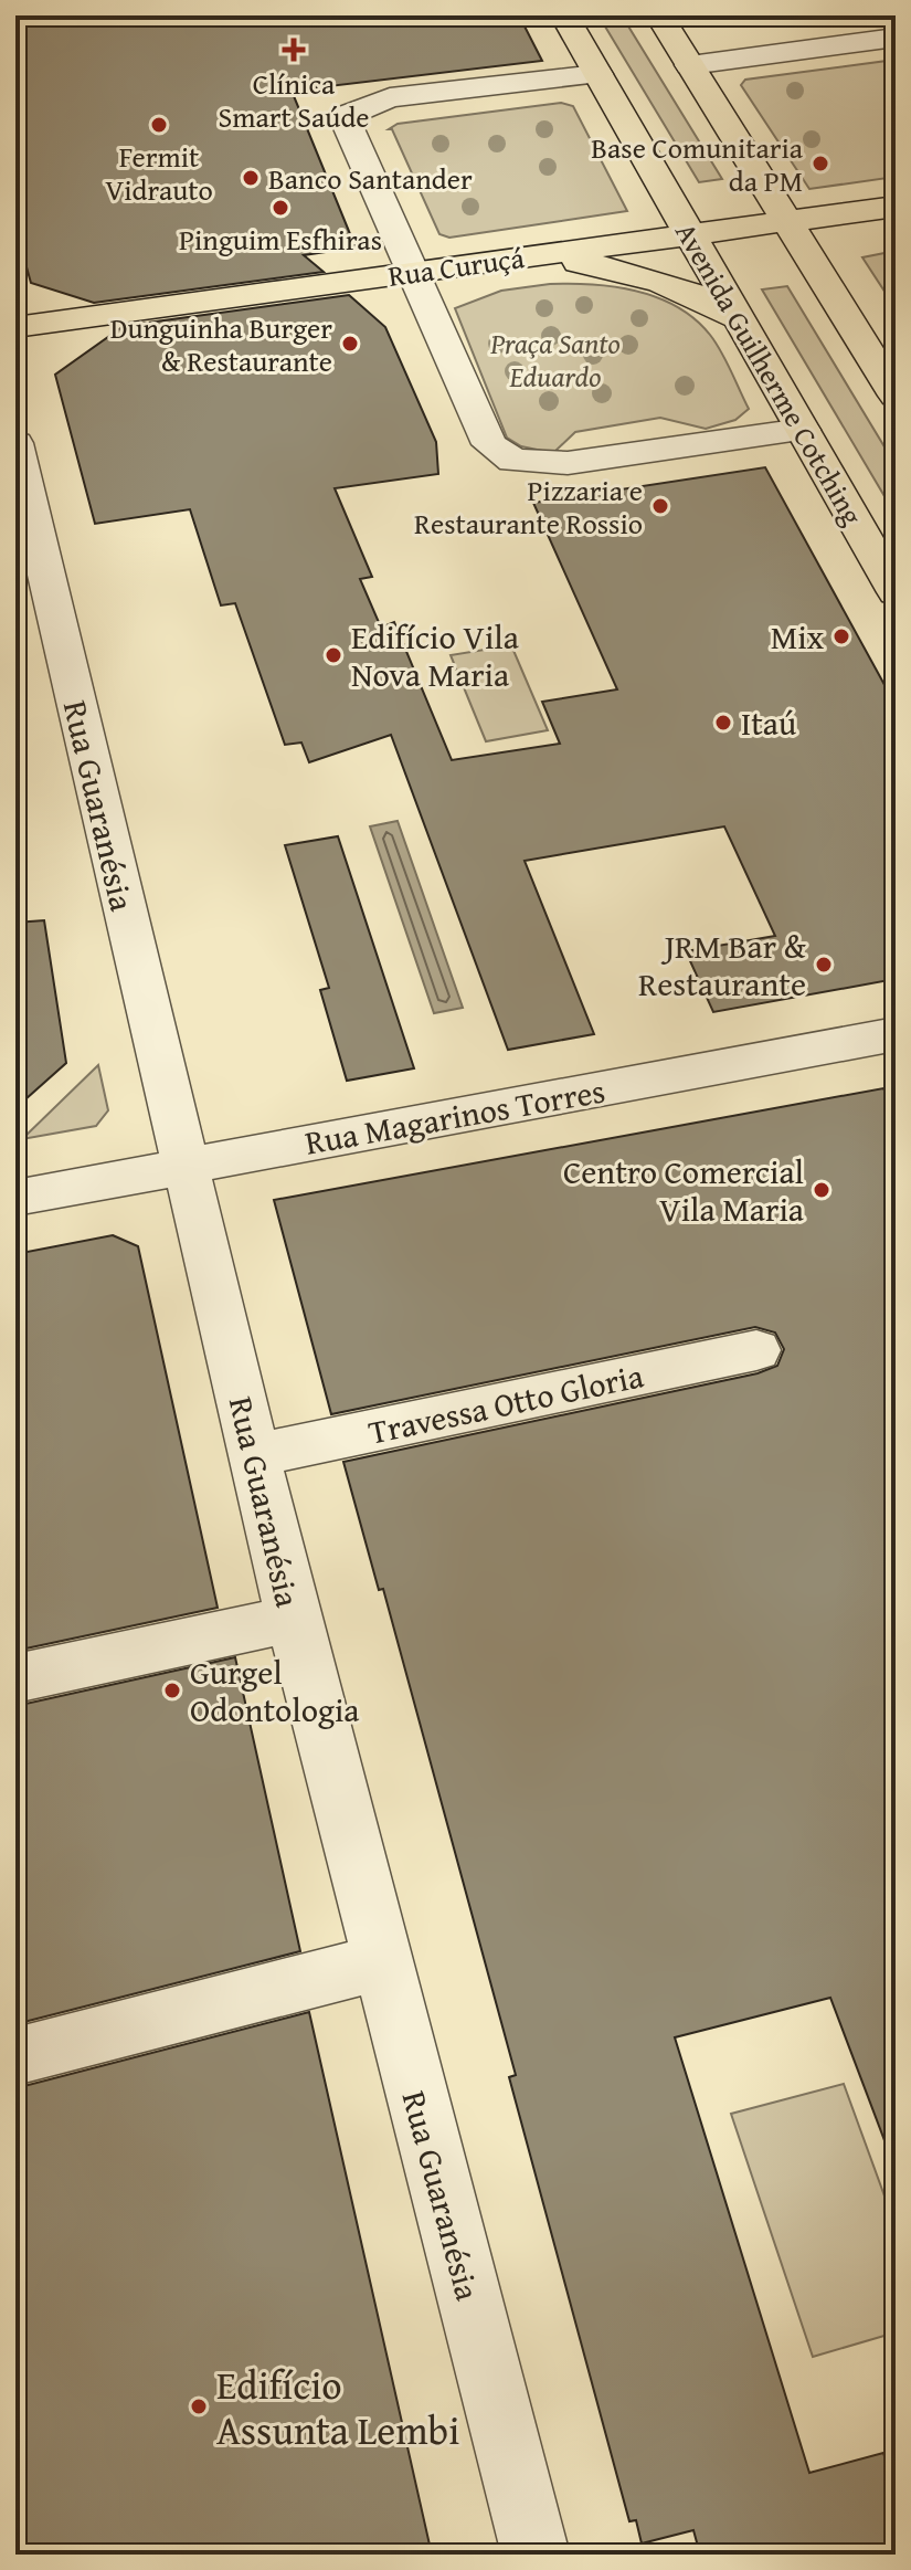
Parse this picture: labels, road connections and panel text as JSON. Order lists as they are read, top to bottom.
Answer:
{
  "streets": {
    "main road": ["Rua Curuçá", "Avenida Guilherme Cotching"],
    "street": ["Rua Guaranésia", "Rua Magarinos Torres", "Travessa Otto Gloria"]
  },
  "crossings": [
    ["Rua Curuçá", "Avenida Guilherme Cotching"],
    ["Rua Guaranésia", "Rua Magarinos Torres"],
    ["Rua Guaranésia", "Travessa Otto Gloria"]
  ],
  "parks": ["Praça Santo Eduardo"],
  "places": {
    "health": ["Clínica Smart Saúde"],
    "other": [
      "Fermit Vidrauto",
      "Base Comunitaria da PM",
      "Banco Santander",
      "Pinguim Esfhiras",
      "Dunguinha Burger & Restaurante",
      "Pizzaria e Restaurante Rossio",
      "Mix",
      "Edifício Vila Nova Maria",
      "Itaú",
      "JRM Bar & Restaurante",
      "Centro Comercial Vila Maria",
      "Gurgel Odontologia",
      "Edifício Assunta Lembi"
    ]
  }
}
